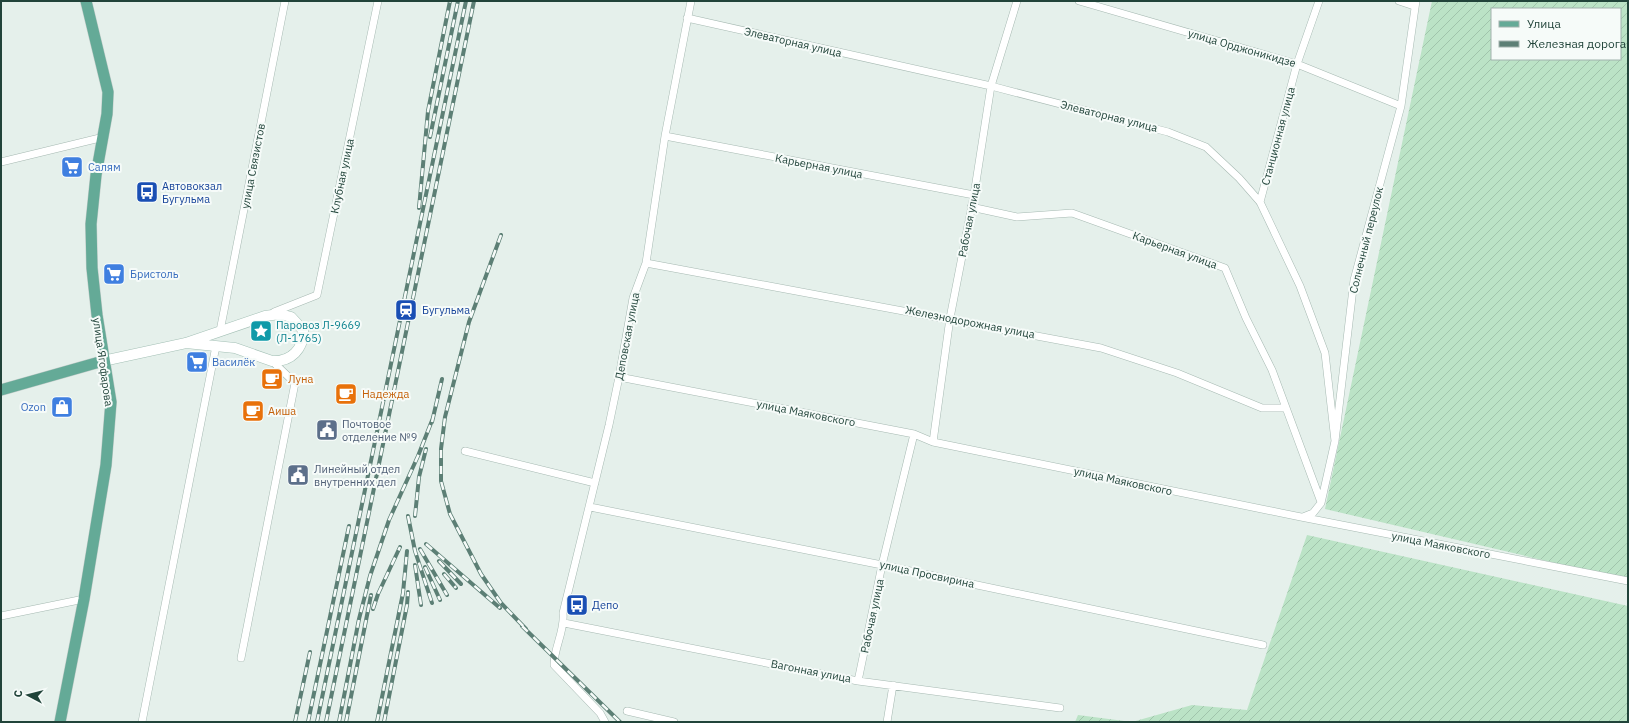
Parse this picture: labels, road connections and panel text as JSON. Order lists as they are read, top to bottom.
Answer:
{
  "streets": {
    "main road": ["улица Ягофарова"],
    "street": [
      "Элеваторная улица",
      "улица Орджоникидзе",
      "Станционная улица",
      "улица Связистов",
      "Карьерная улица",
      "Клубная улица",
      "Рабочая улица",
      "Солнечный переулок",
      "Железнодорожная улица",
      "Деповская улица",
      "улица Маяковского",
      "улица Просвирина",
      "Вагонная улица"
    ]
  },
  "crossings": [
    ["Элеваторная улица", "Станционная улица"],
    ["Элеваторная улица", "Рабочая улица"],
    ["Элеваторная улица", "Солнечный переулок"],
    ["Элеваторная улица", "Деповская улица"],
    ["улица Орджоникидзе", "Станционная улица"],
    ["улица Орджоникидзе", "Солнечный переулок"],
    ["Карьерная улица", "Рабочая улица"],
    ["Карьерная улица", "Солнечный переулок"],
    ["Карьерная улица", "Железнодорожная улица"],
    ["Карьерная улица", "Деповская улица"],
    ["Рабочая улица", "Железнодорожная улица"],
    ["Рабочая улица", "улица Маяковского"],
    ["Рабочая улица", "улица Просвирина"],
    ["Рабочая улица", "Вагонная улица"],
    ["Железнодорожная улица", "Деповская улица"],
    ["Деповская улица", "улица Маяковского"],
    ["Деповская улица", "улица Просвирина"],
    ["Деповская улица", "Вагонная улица"]
  ],
  "places": {
    "supermarket": ["Салям", "Бристоль", "Василёк"],
    "bus stop": ["Автовокзал Бугульма", "Депо"],
    "station": ["Бугульма"],
    "place": ["Паровоз Л-9669 (Л-1765)"],
    "cafe": ["Луна", "Надежда", "Аиша"],
    "shop": ["Ozon"],
    "public building": ["Почтовое отделение №9", "Линейный отдел внутренних дел"]
  },
  "legend": ["Улица", "Железная дорога"],
  "north": "left"
}
